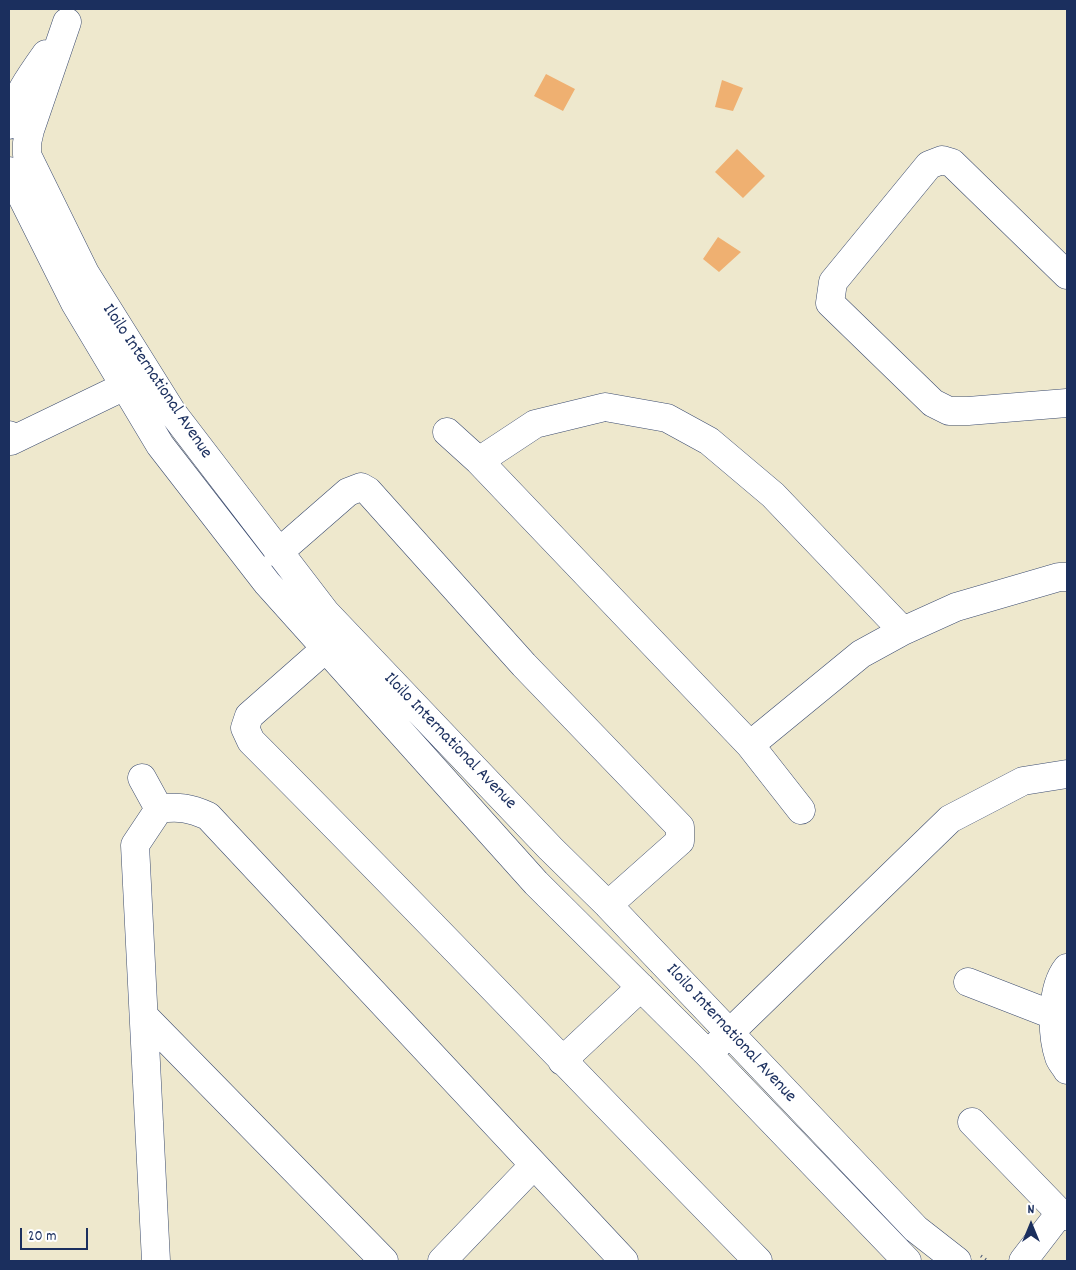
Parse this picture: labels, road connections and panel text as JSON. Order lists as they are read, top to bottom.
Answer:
{
  "streets": {
    "street": ["Iloilo International Avenue"]
  },
  "scale_bar": "20 m",
  "north": "top"
}
